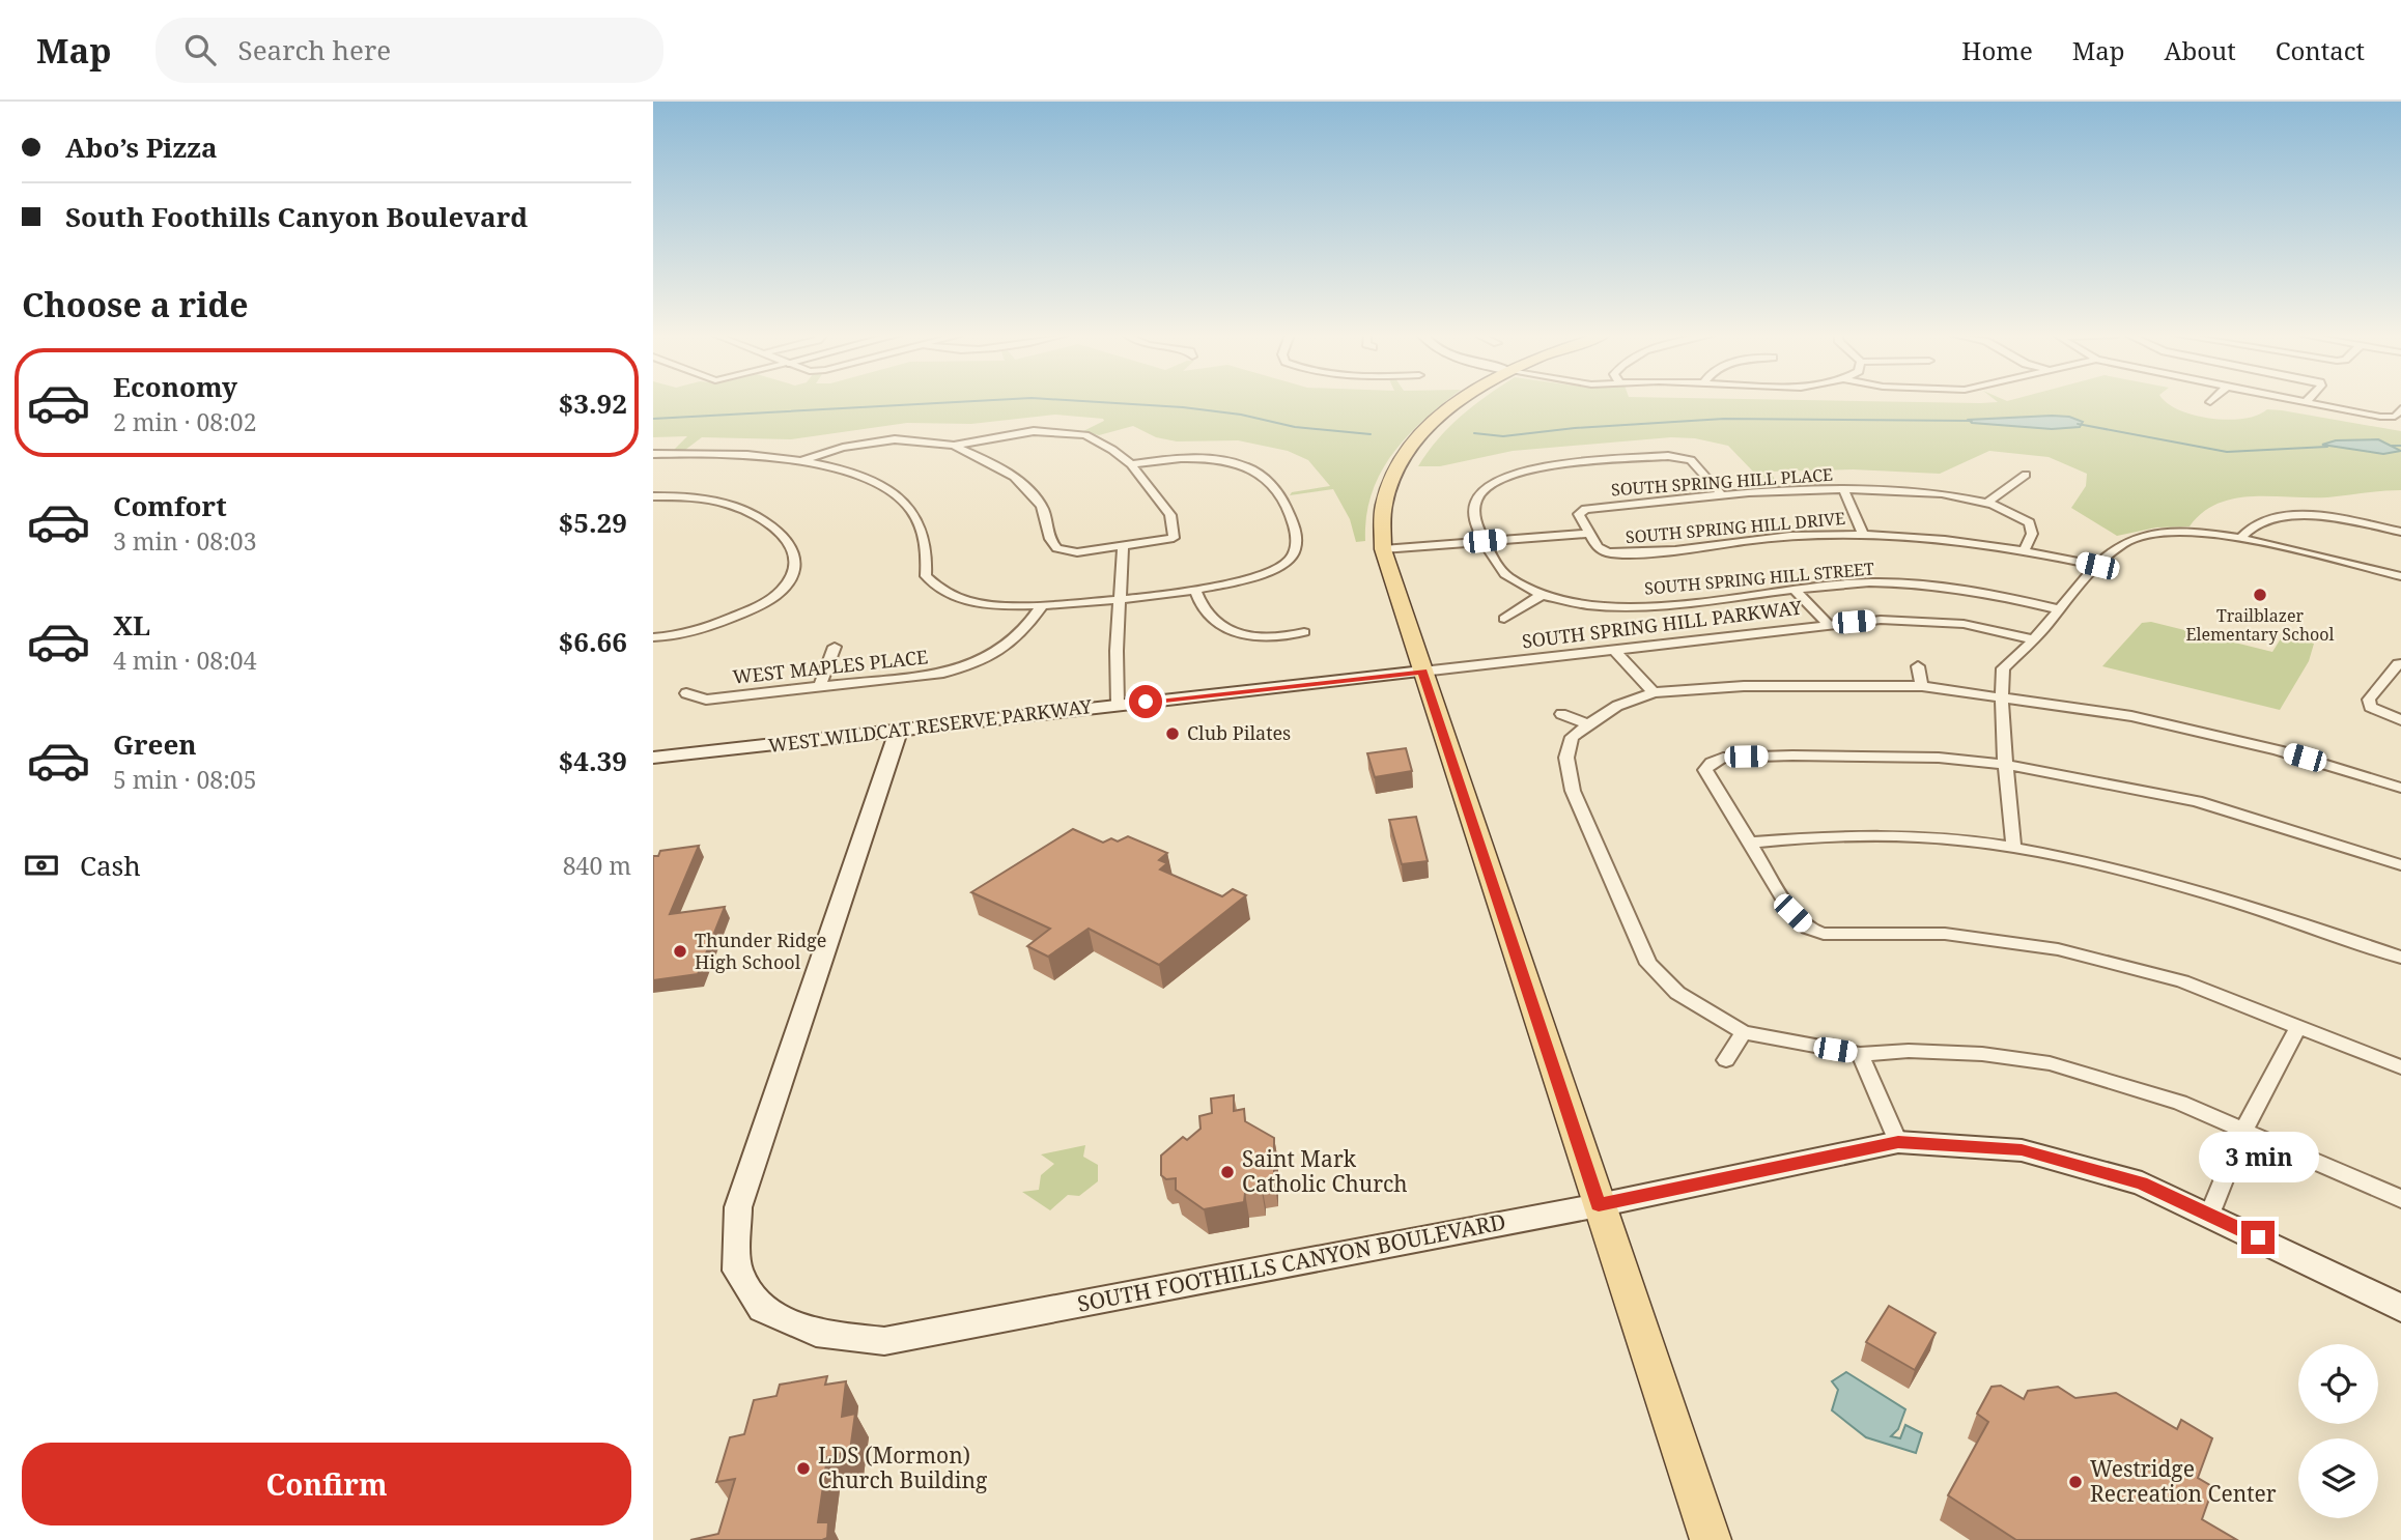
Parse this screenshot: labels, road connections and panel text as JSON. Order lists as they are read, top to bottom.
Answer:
{
  "streets": {
    "street": [
      "SOUTH SPRING HILL PLACE",
      "SOUTH SPRING HILL DRIVE",
      "SOUTH SPRING HILL STREET",
      "SOUTH SPRING HILL PARKWAY",
      "WEST MAPLES PLACE",
      "WEST WILDCAT RESERVE PARKWAY",
      "SOUTH FOOTHILLS CANYON BOULEVARD"
    ]
  },
  "crossings": [
    ["SOUTH SPRING HILL PLACE", "SOUTH SPRING HILL DRIVE"],
    ["SOUTH SPRING HILL PLACE", "SOUTH SPRING HILL STREET"],
    ["SOUTH SPRING HILL PARKWAY", "WEST WILDCAT RESERVE PARKWAY"],
    ["WEST WILDCAT RESERVE PARKWAY", "SOUTH FOOTHILLS CANYON BOULEVARD"]
  ],
  "places": [
    "Trailblazer Elementary School",
    "Club Pilates",
    "Thunder Ridge High School",
    "Saint Mark Catholic Church",
    "LDS (Mormon) Church Building",
    "Westridge Recreation Center"
  ],
  "page": {
    "header": "Map",
    "search": "Search here",
    "nav": [
      "Home",
      "Map",
      "About",
      "Contact"
    ],
    "banner": ["Abo’s Pizza", "South Foothills Canyon Boulevard"],
    "heading": "Choose a ride",
    "list": [
      {
        "name": "Economy",
        "note": "2 min · 08:02",
        "value": "$3.92"
      },
      {
        "name": "Comfort",
        "note": "3 min · 08:03",
        "value": "$5.29"
      },
      {
        "name": "XL",
        "note": "4 min · 08:04",
        "value": "$6.66"
      },
      {
        "name": "Green",
        "note": "5 min · 08:05",
        "value": "$4.39"
      }
    ],
    "pay": ["Cash", "840 m"],
    "bubble": "3 min",
    "buttons": "Confirm"
  }
}
